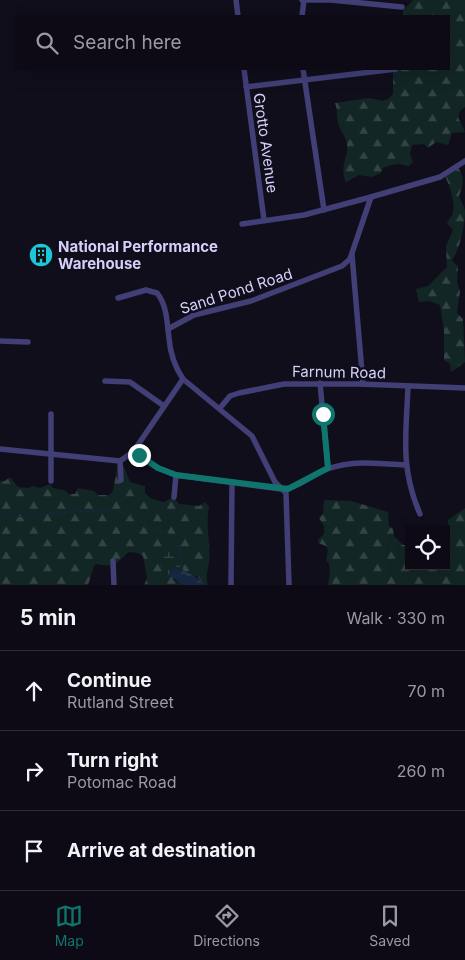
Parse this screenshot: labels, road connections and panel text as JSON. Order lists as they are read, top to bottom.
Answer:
{
  "streets": {
    "street": ["Grotto Avenue", "Sand Pond Road", "Farnum Road"]
  },
  "places": {
    "building": ["National Performance Warehouse"]
  },
  "page": {
    "search": "Search here",
    "heading": ["5 min", "Walk · 330 m"],
    "list": [
      ["Continue", "Rutland Street", "70 m"],
      ["Turn right", "Potomac Road", "260 m"],
      "Arrive at destination"
    ],
    "nav": ["Map", "Directions", "Saved"]
  }
}
